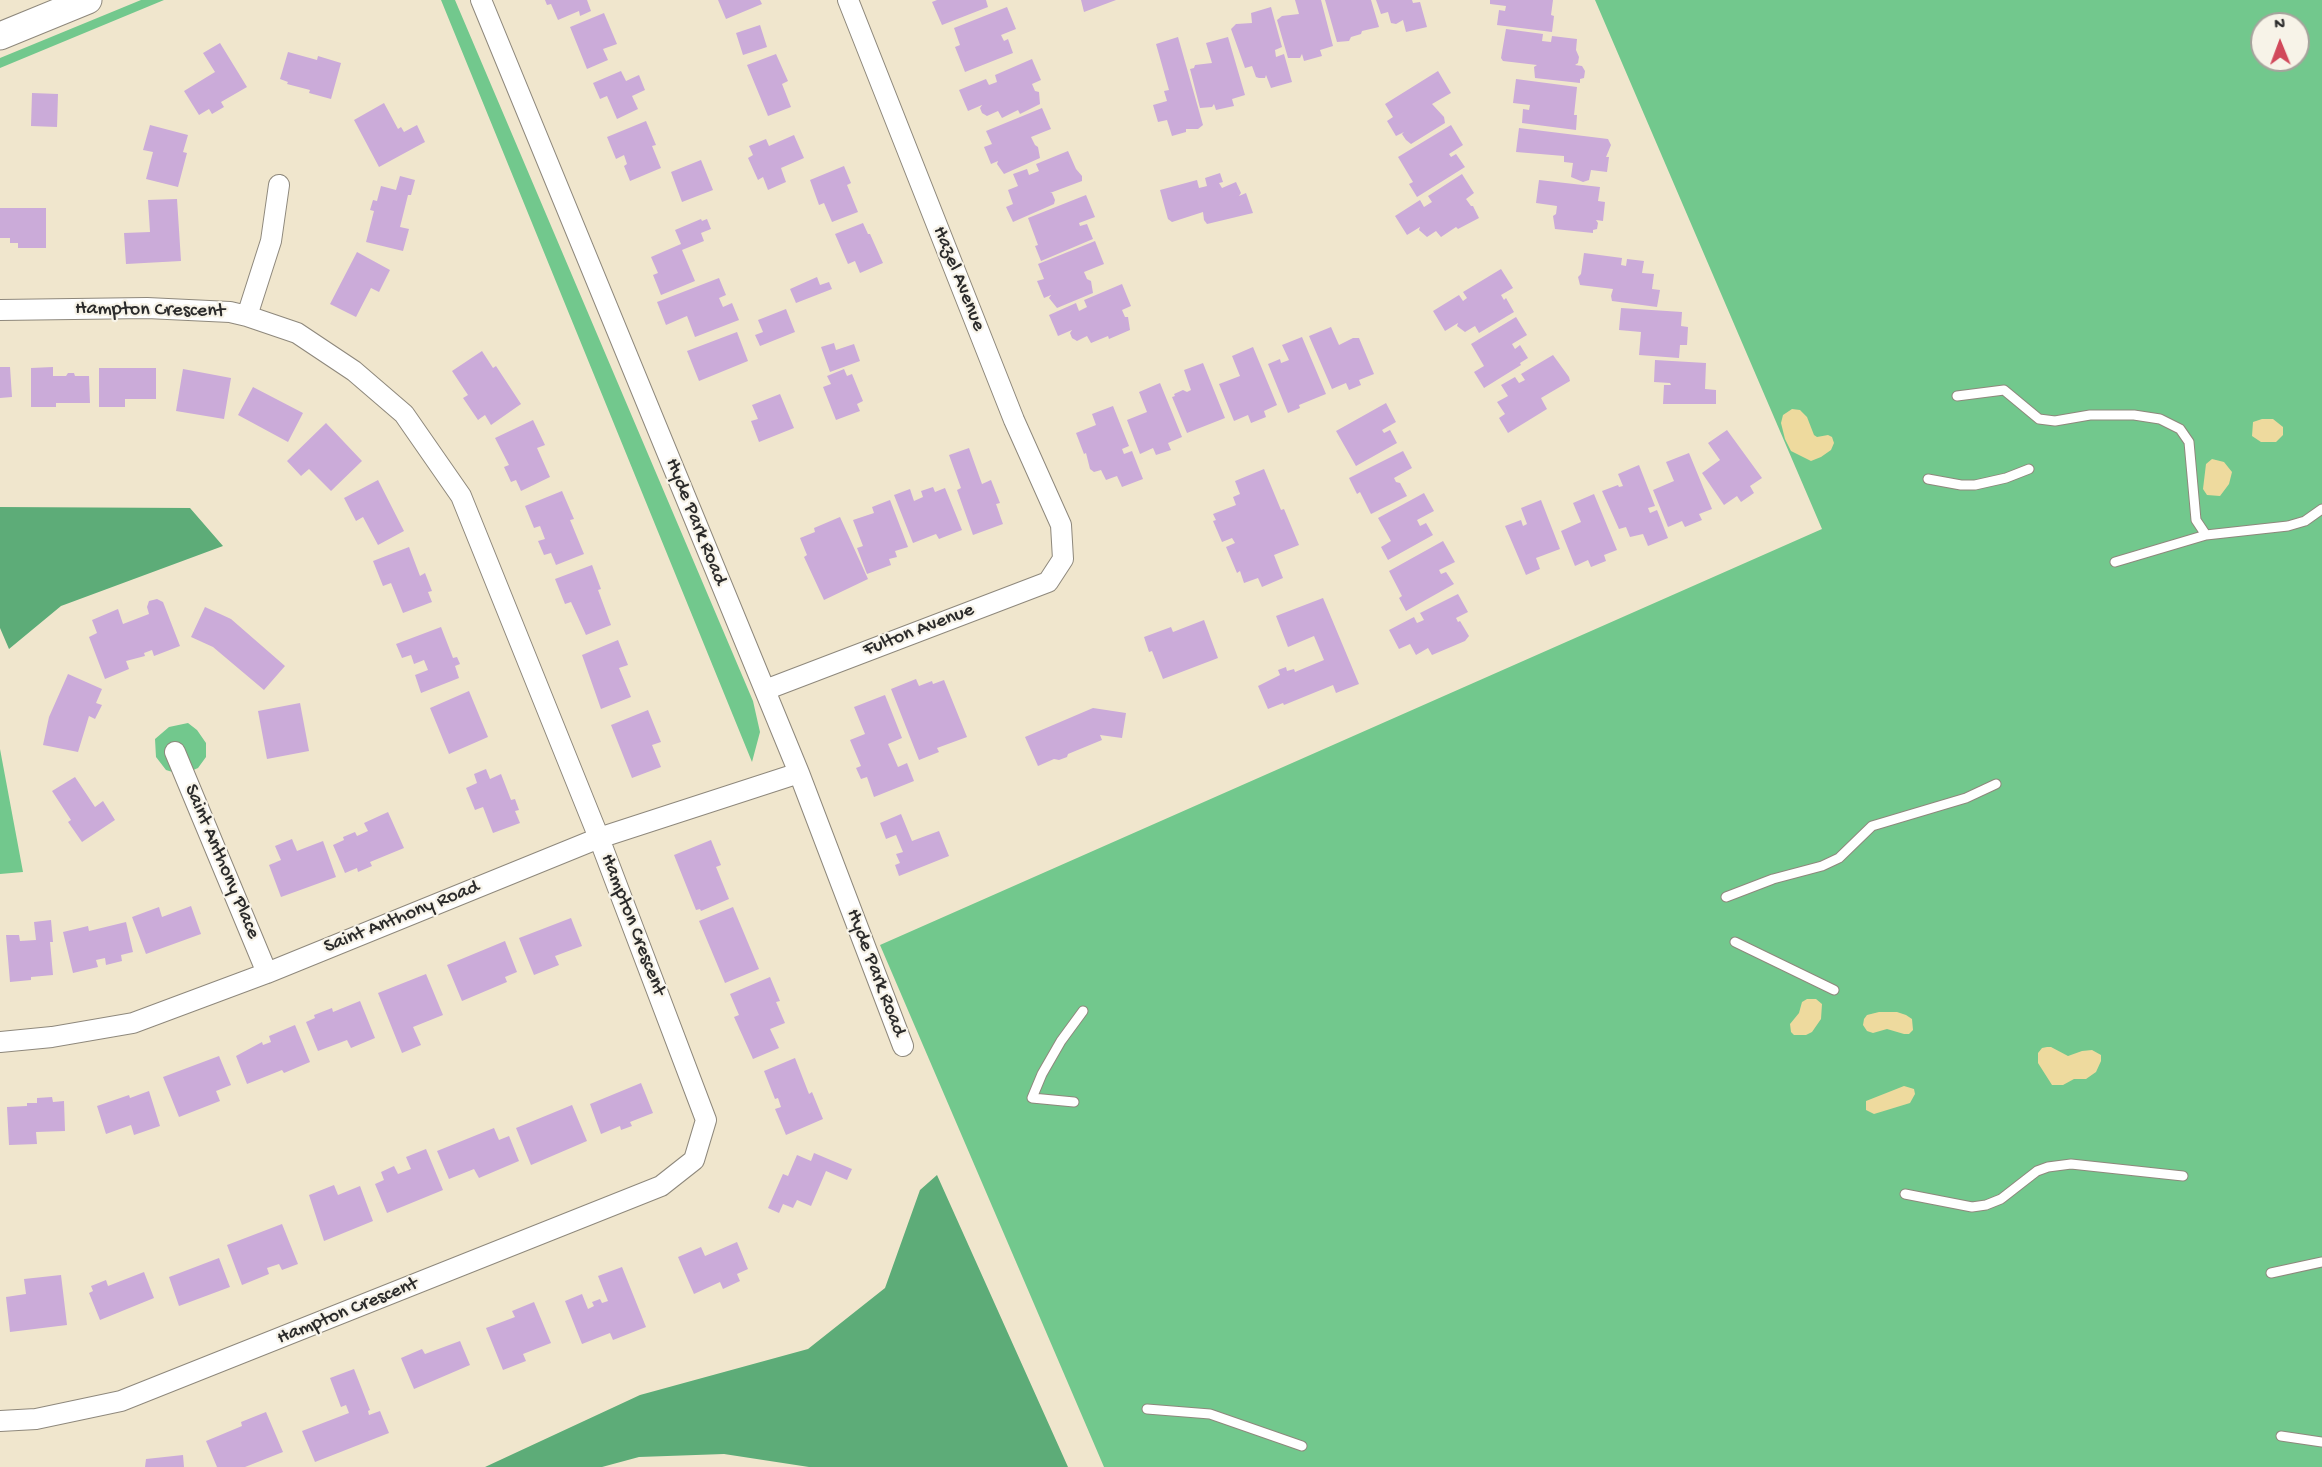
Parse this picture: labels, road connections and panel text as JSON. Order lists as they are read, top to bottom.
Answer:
{
  "streets": {
    "street": [
      "Hazel Avenue",
      "Hampton Crescent",
      "Hyde Park Road",
      "Fulton Avenue",
      "Saint Anthony Place",
      "Saint Anthony Road"
    ]
  },
  "crossings": [
    ["Hazel Avenue", "Fulton Avenue"],
    ["Hampton Crescent", "Saint Anthony Road"],
    ["Hyde Park Road", "Fulton Avenue"],
    ["Hyde Park Road", "Saint Anthony Road"],
    ["Saint Anthony Place", "Saint Anthony Road"]
  ],
  "north": "top"
}
